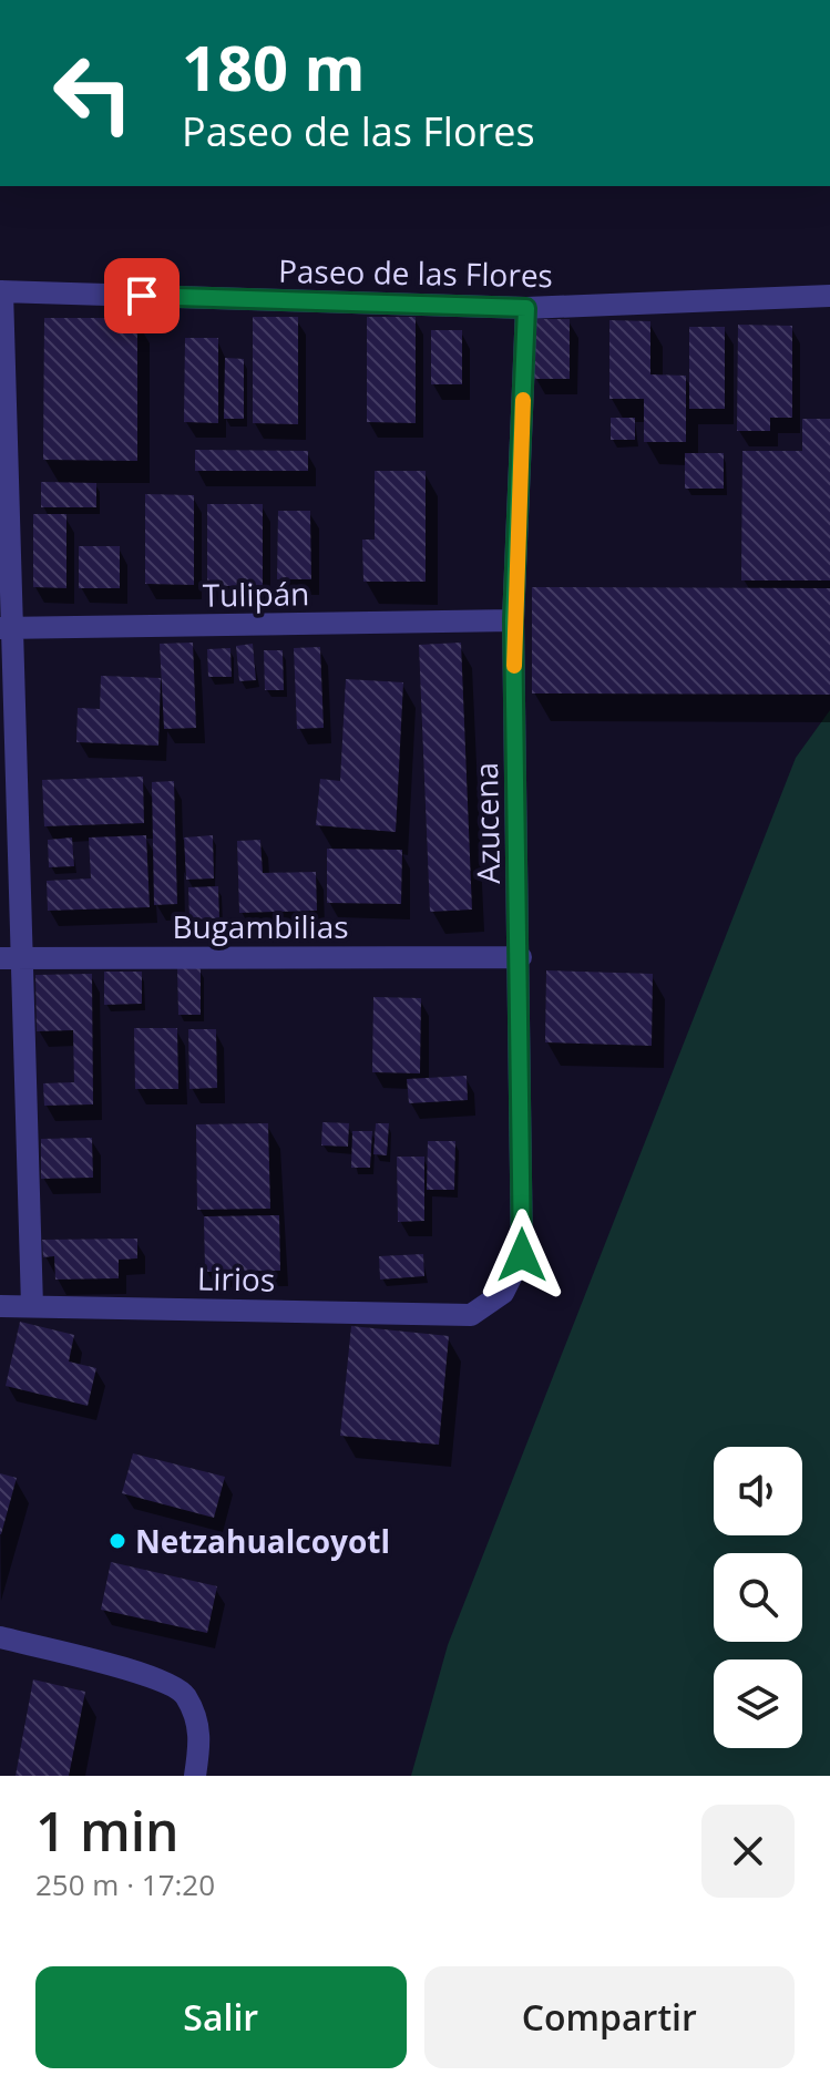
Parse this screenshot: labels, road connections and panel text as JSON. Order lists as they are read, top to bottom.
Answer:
{
  "streets": {
    "street": [
      "Paseo de las Flores",
      "Tulipán",
      "Azucena",
      "Bugambilias",
      "Lirios"
    ]
  },
  "crossings": [
    ["Paseo de las Flores", "Azucena"],
    ["Tulipán", "Azucena"],
    ["Azucena", "Bugambilias"],
    ["Azucena", "Lirios"]
  ],
  "places": ["Netzahualcoyotl"],
  "page": {
    "turn": ["180 m", "Paseo de las Flores"],
    "heading": ["1 min", "250 m · 17:20"],
    "buttons": ["Salir", "Compartir"]
  }
}
